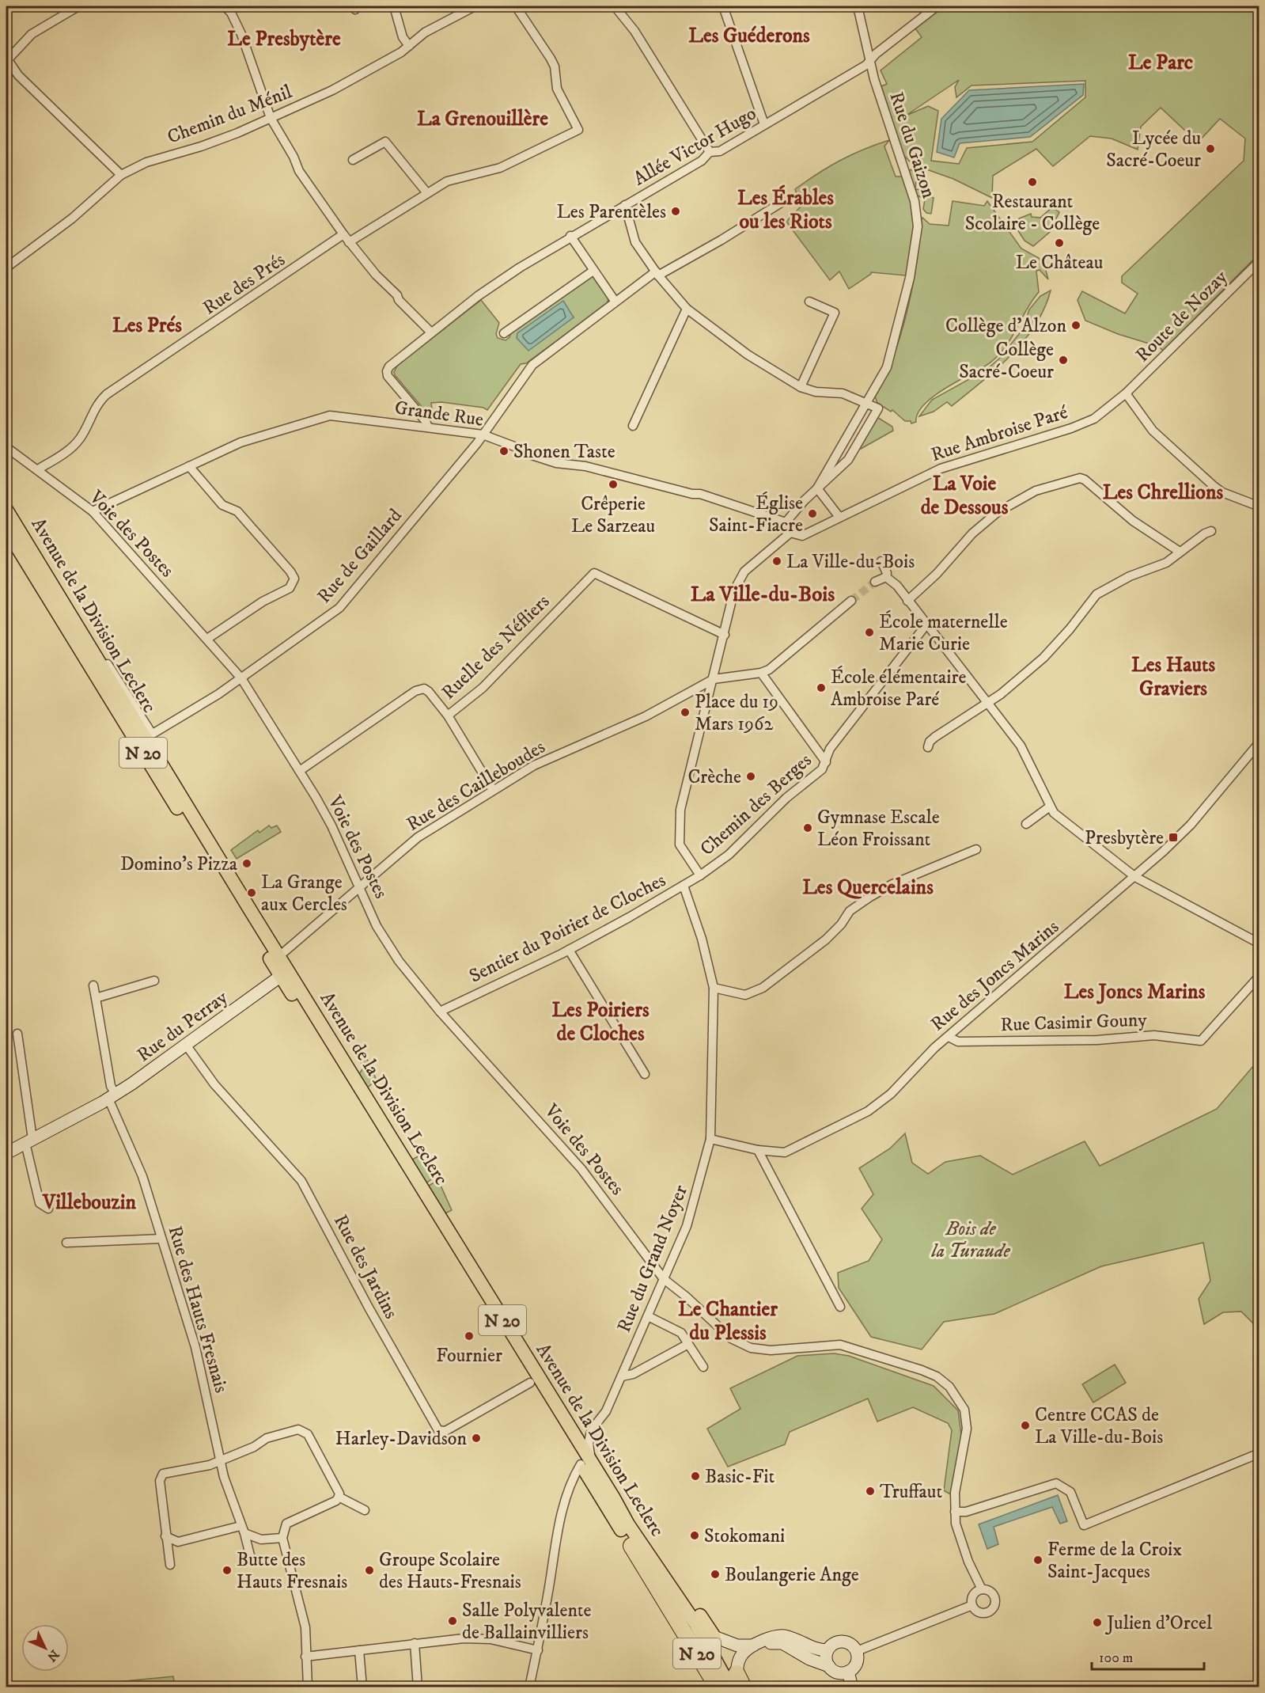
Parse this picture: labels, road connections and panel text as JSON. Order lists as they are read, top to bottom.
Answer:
{
  "streets": {
    "highway": ["Avenue de la Division Leclerc", "N 20"],
    "street": [
      "Chemin du Ménil",
      "Rue du Gaizon",
      "Allée Victor Hugo",
      "Rue des Prés",
      "Route de Nozay",
      "Grande Rue",
      "Rue Ambroise Paré",
      "Voie des Postes",
      "Rue de Gaillard",
      "Ruelle des Néfliers",
      "Rue des Cailleboudes",
      "Chemin des Berges",
      "Sentier du Poirier de Cloches",
      "Rue des Joncs Marins",
      "Rue Casimir Gouny",
      "Rue du Perray",
      "Rue du Grand Noyer",
      "Rue des Jardins",
      "Rue des Hauts Fresnais"
    ]
  },
  "crossings": [
    ["Rue du Gaizon", "Allée Victor Hugo"],
    ["Rue du Gaizon", "Grande Rue"],
    ["Allée Victor Hugo", "Grande Rue"],
    ["Rue des Prés", "Voie des Postes"],
    ["Route de Nozay", "Rue Ambroise Paré"],
    ["Grande Rue", "Voie des Postes"],
    ["Grande Rue", "Rue de Gaillard"],
    ["Voie des Postes", "Rue de Gaillard"],
    ["Voie des Postes", "Ruelle des Néfliers"],
    ["Voie des Postes", "Rue des Cailleboudes"],
    ["Voie des Postes", "Sentier du Poirier de Cloches"],
    ["Voie des Postes", "Rue du Grand Noyer"],
    ["Rue de Gaillard", "Avenue de la Division Leclerc"],
    ["Avenue de la Division Leclerc", "Rue des Cailleboudes"],
    ["Avenue de la Division Leclerc", "Rue du Perray"],
    ["Avenue de la Division Leclerc", "Rue du Grand Noyer"],
    ["Avenue de la Division Leclerc", "Rue des Jardins"],
    ["Chemin des Berges", "Sentier du Poirier de Cloches"],
    ["Chemin des Berges", "Rue du Grand Noyer"],
    ["Sentier du Poirier de Cloches", "Rue du Grand Noyer"],
    ["Rue des Joncs Marins", "Rue Casimir Gouny"],
    ["Rue des Joncs Marins", "Rue du Grand Noyer"],
    ["Rue du Perray", "Rue des Jardins"],
    ["Rue du Perray", "Rue des Hauts Fresnais"]
  ],
  "districts": [
    "Les Guéderons",
    "Le Presbytère",
    "Le Parc",
    "La Grenouillère",
    "Les Érables ou les Riots",
    "Les Prés",
    "La Voie de Dessous",
    "Les Chrellions",
    "La Ville-du-Bois",
    "Les Hauts Graviers",
    "Les Quercelains",
    "Les Joncs Marins",
    "Les Poiriers de Cloches",
    "Villebouzin",
    "Le Chantier du Plessis"
  ],
  "parks": ["Bois de la Turaude"],
  "places": {
    "other": [
      "Lycée du Sacré-Coeur",
      "Restaurant Scolaire - Collège",
      "Les Parentèles",
      "Le Château",
      "Collège d'Alzon",
      "Collège Sacré-Coeur",
      "Shonen Taste",
      "Crêperie Le Sarzeau",
      "Église Saint-Fiacre",
      "La Ville-du-Bois",
      "École maternelle Marie Curie",
      "École élémentaire Ambroise Paré",
      "Place du 19 Mars 1962",
      "Crèche",
      "Gymnase Escale Léon Froissant",
      "Domino’s Pizza",
      "La Grange aux Cercles",
      "Fournier",
      "Centre CCAS de La Ville-du-Bois",
      "Harley-Davidson",
      "Basic-Fit",
      "Truffaut",
      "Stokomani",
      "Ferme de la Croix Saint-Jacques",
      "Butte des Hauts Fresnais",
      "Groupe Scolaire des Hauts-Fresnais",
      "Boulangerie Ange",
      "Salle Polyvalente de Ballainvilliers",
      "Julien d'Orcel"
    ],
    "transit": ["Presbytère"]
  },
  "scale_bar": "100 m",
  "north": "bottom right"
}
